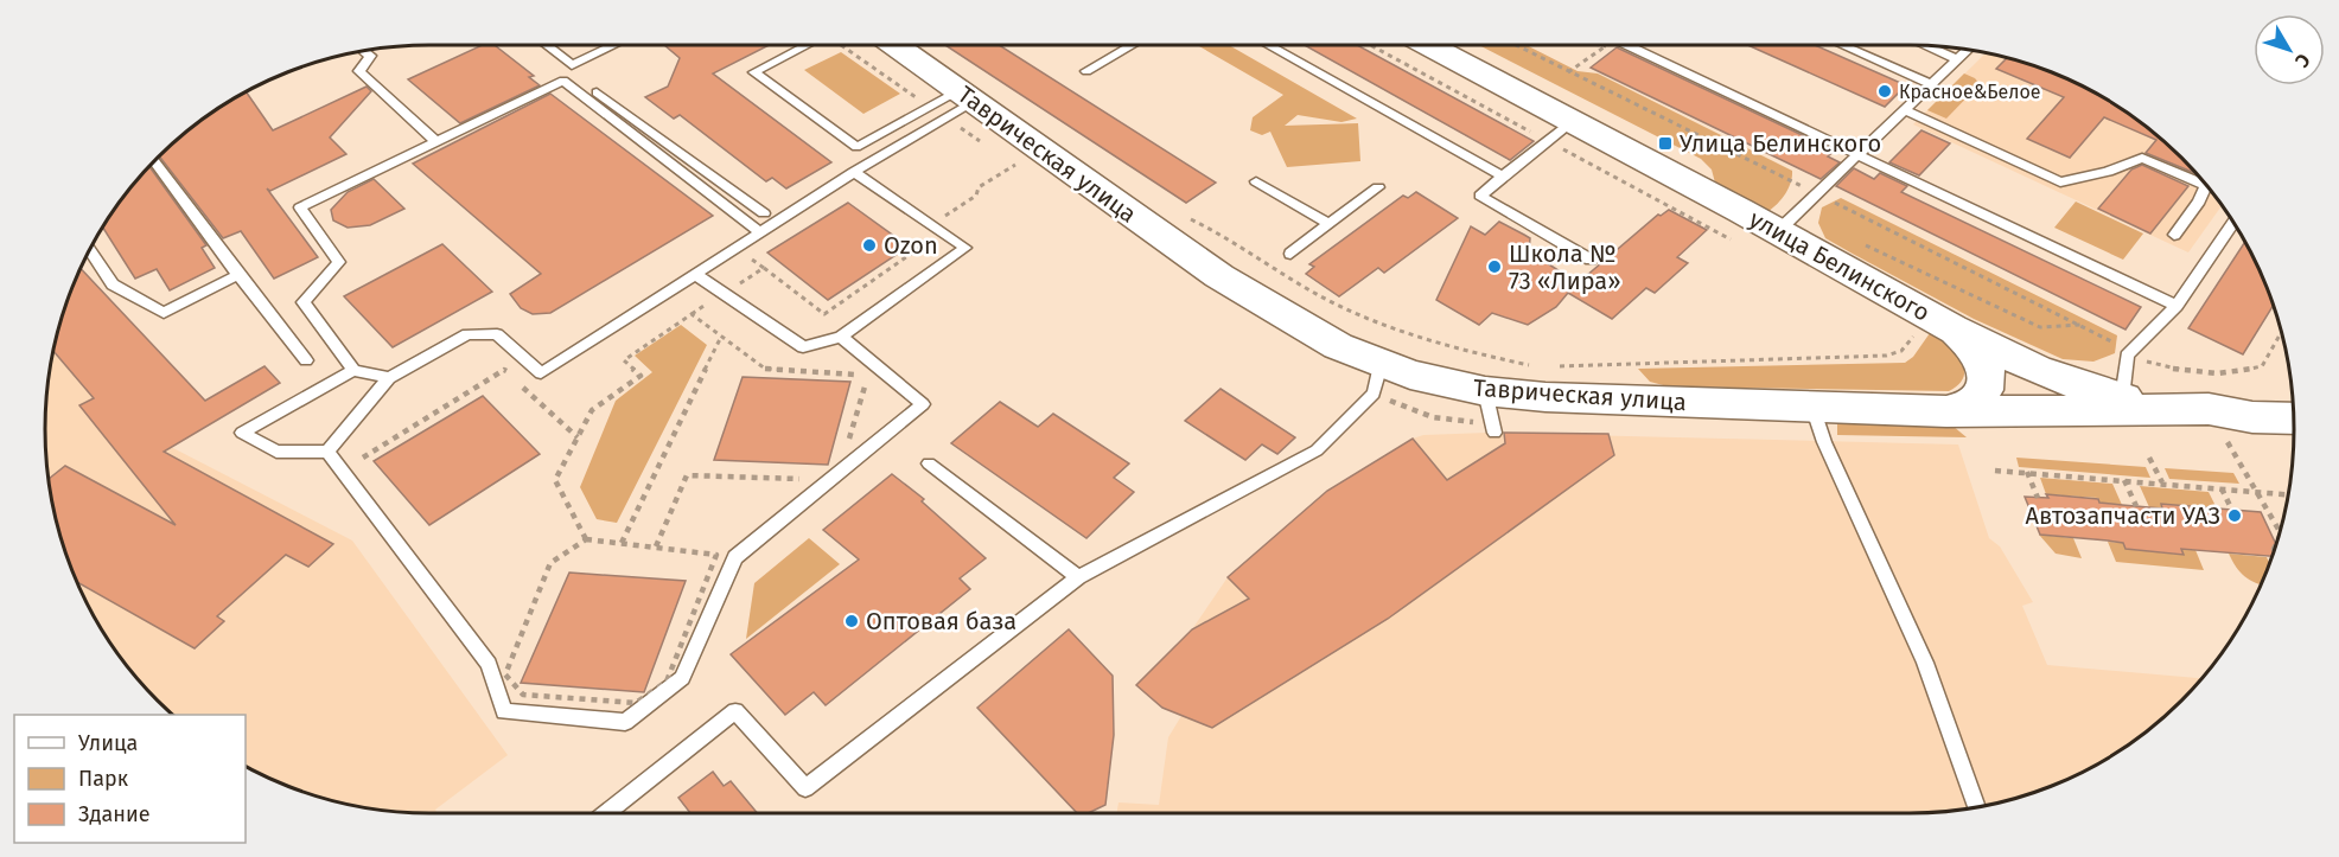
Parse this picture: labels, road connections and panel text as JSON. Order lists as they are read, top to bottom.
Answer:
{
  "streets": {
    "street": ["Таврическая улица", "улица Белинского"]
  },
  "crossings": [
    ["Таврическая улица", "улица Белинского"]
  ],
  "places": {
    "other": [
      "Красное&Белое",
      "Ozon",
      "Школа № 73 «Лира»",
      "Автозапчасти УАЗ",
      "Оптовая база"
    ],
    "transit": ["Улица Белинского"]
  },
  "legend": ["Улица", "Парк", "Здание"],
  "north": "bottom right"
}
